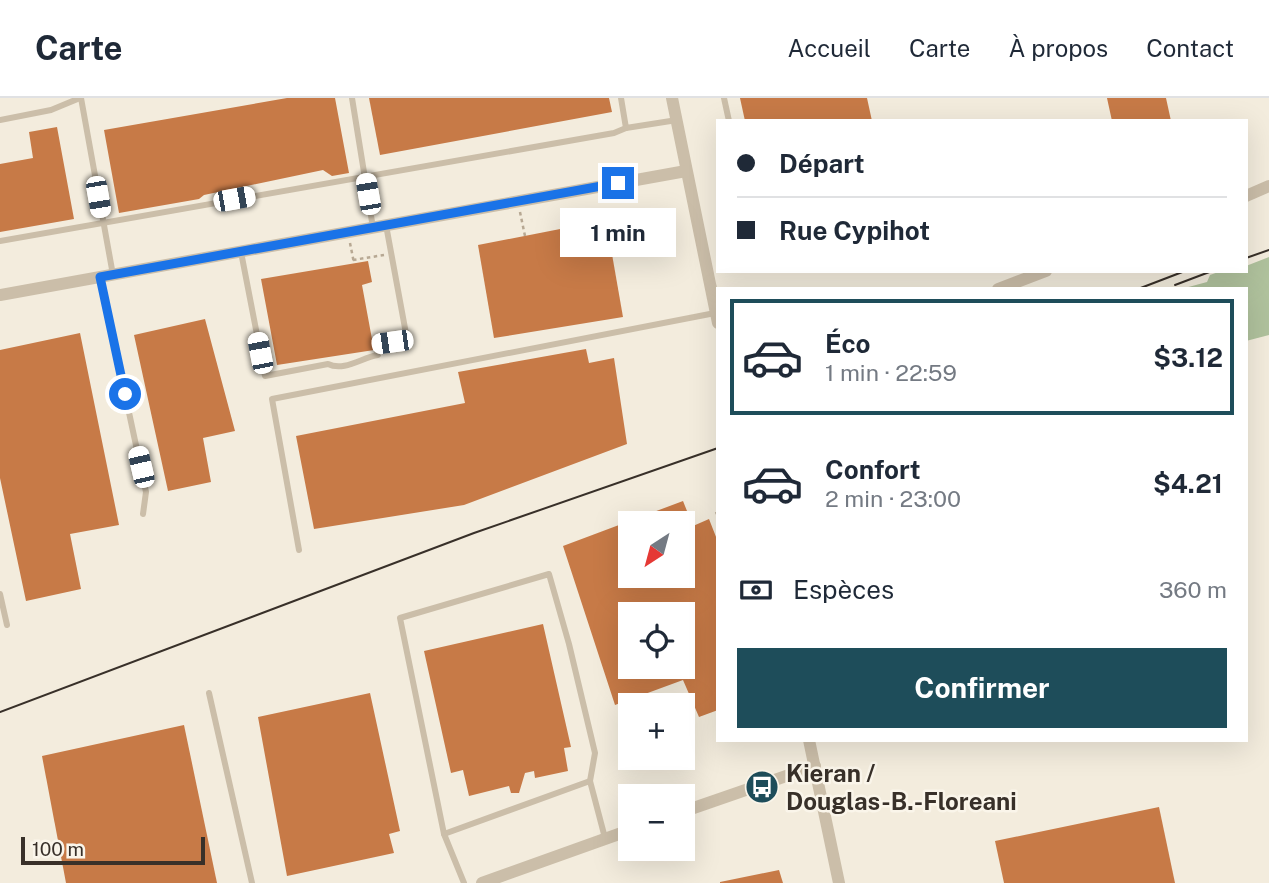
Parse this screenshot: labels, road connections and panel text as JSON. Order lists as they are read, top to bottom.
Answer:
{
  "places": {
    "bus stop": ["Kieran / Douglas-B.-Floreani"]
  },
  "scale_bar": "100 m",
  "north": "bottom left",
  "page": {
    "header": "Carte",
    "nav": [
      "Accueil",
      "Carte",
      "À propos",
      "Contact"
    ],
    "banner": ["Départ", "Rue Cypihot"],
    "bubble": "1 min",
    "list": [
      {
        "name": "Éco",
        "note": "1 min · 22:59",
        "value": "$3.12"
      },
      {
        "name": "Confort",
        "note": "2 min · 23:00",
        "value": "$4.21"
      }
    ],
    "map_buttons": ["+", "−"],
    "pay": ["Espèces", "360 m"],
    "buttons": "Confirmer",
    "scale": "100 m"
  }
}
